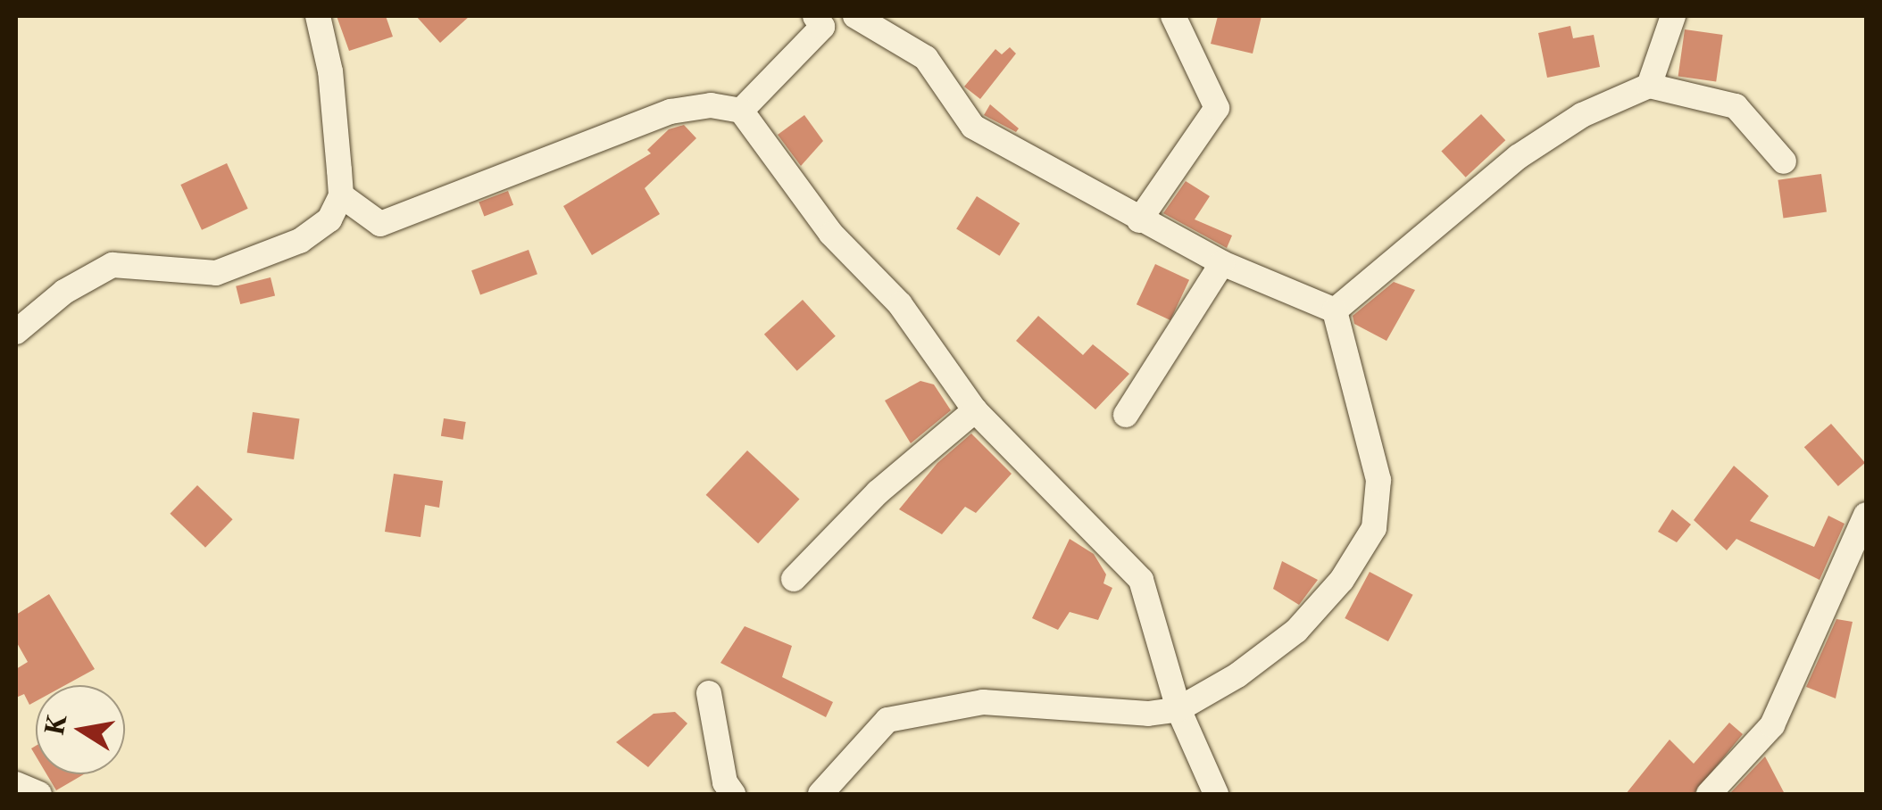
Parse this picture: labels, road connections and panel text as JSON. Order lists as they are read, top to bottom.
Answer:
{
  "north": "left"
}
